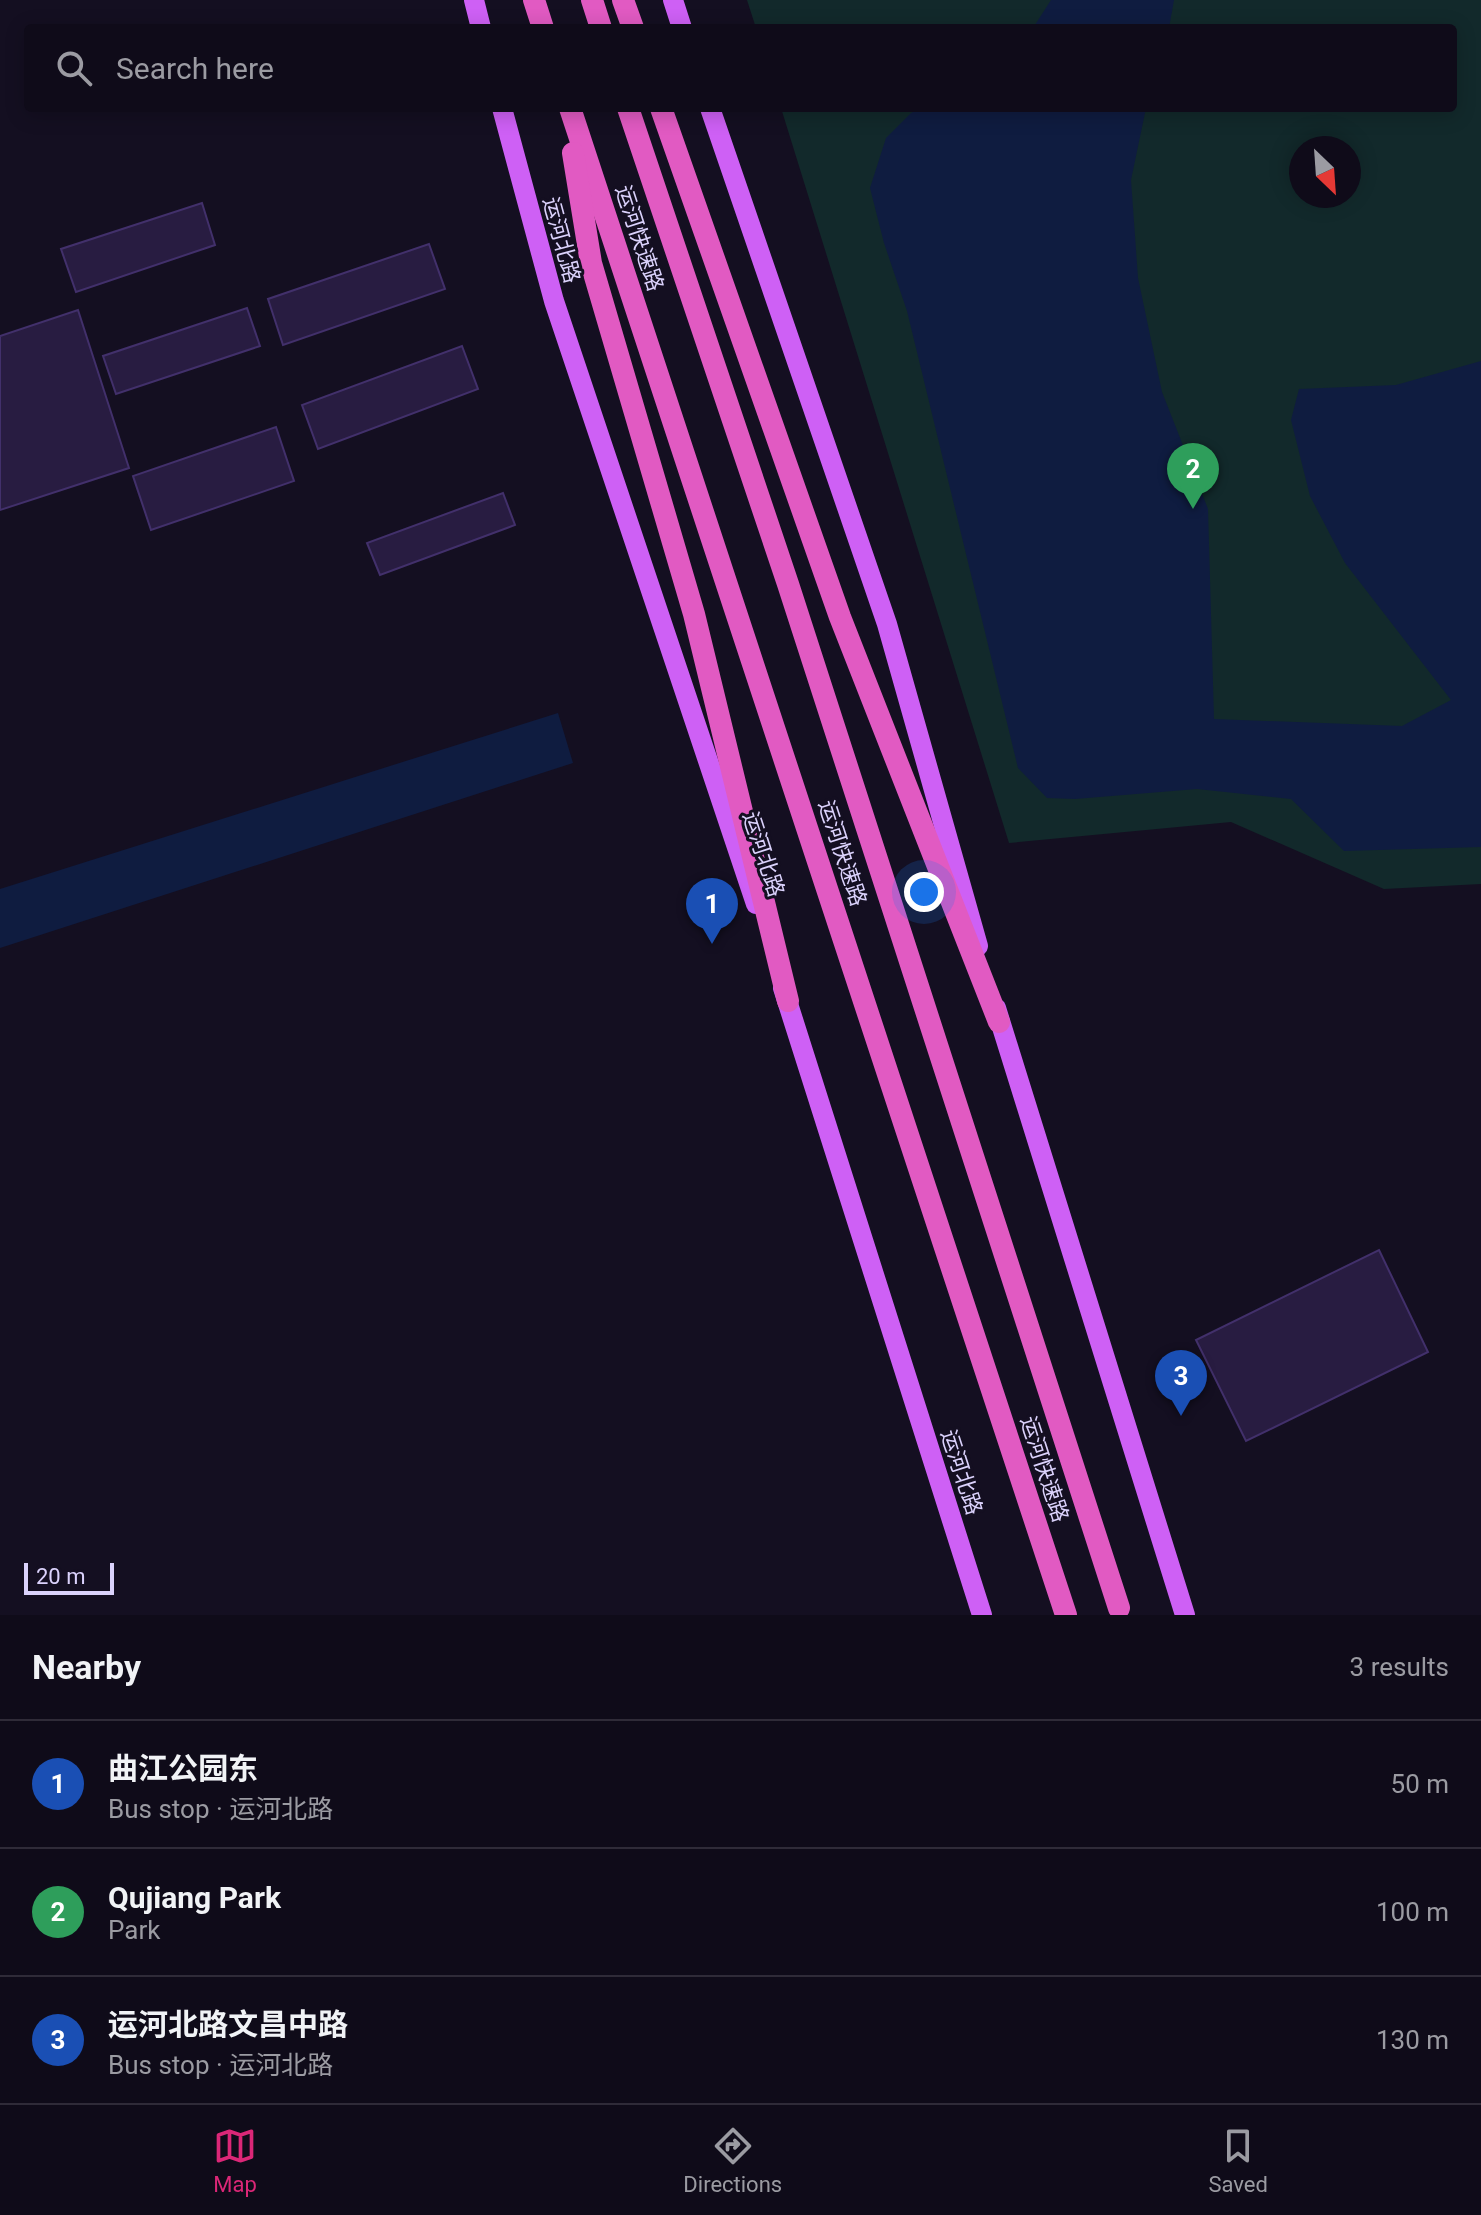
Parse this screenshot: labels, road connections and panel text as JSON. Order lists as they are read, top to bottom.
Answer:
{
  "streets": {
    "highway": ["运河快速路"],
    "main road": ["运河北路"]
  },
  "scale_bar": "20 m",
  "north": "bottom right",
  "page": {
    "search": "Search here",
    "pins": ["2", "1", "3"],
    "scale": "20 m",
    "heading": ["Nearby", "3 results"],
    "list": [
      {
        "mark": "1",
        "name": "曲江公园东",
        "note": "Bus stop · 运河北路",
        "value": "50 m"
      },
      {
        "mark": "2",
        "name": "Qujiang Park",
        "note": "Park",
        "value": "100 m"
      },
      {
        "mark": "3",
        "name": "运河北路文昌中路",
        "note": "Bus stop · 运河北路",
        "value": "130 m"
      }
    ],
    "nav": ["Map", "Directions", "Saved"]
  }
}
